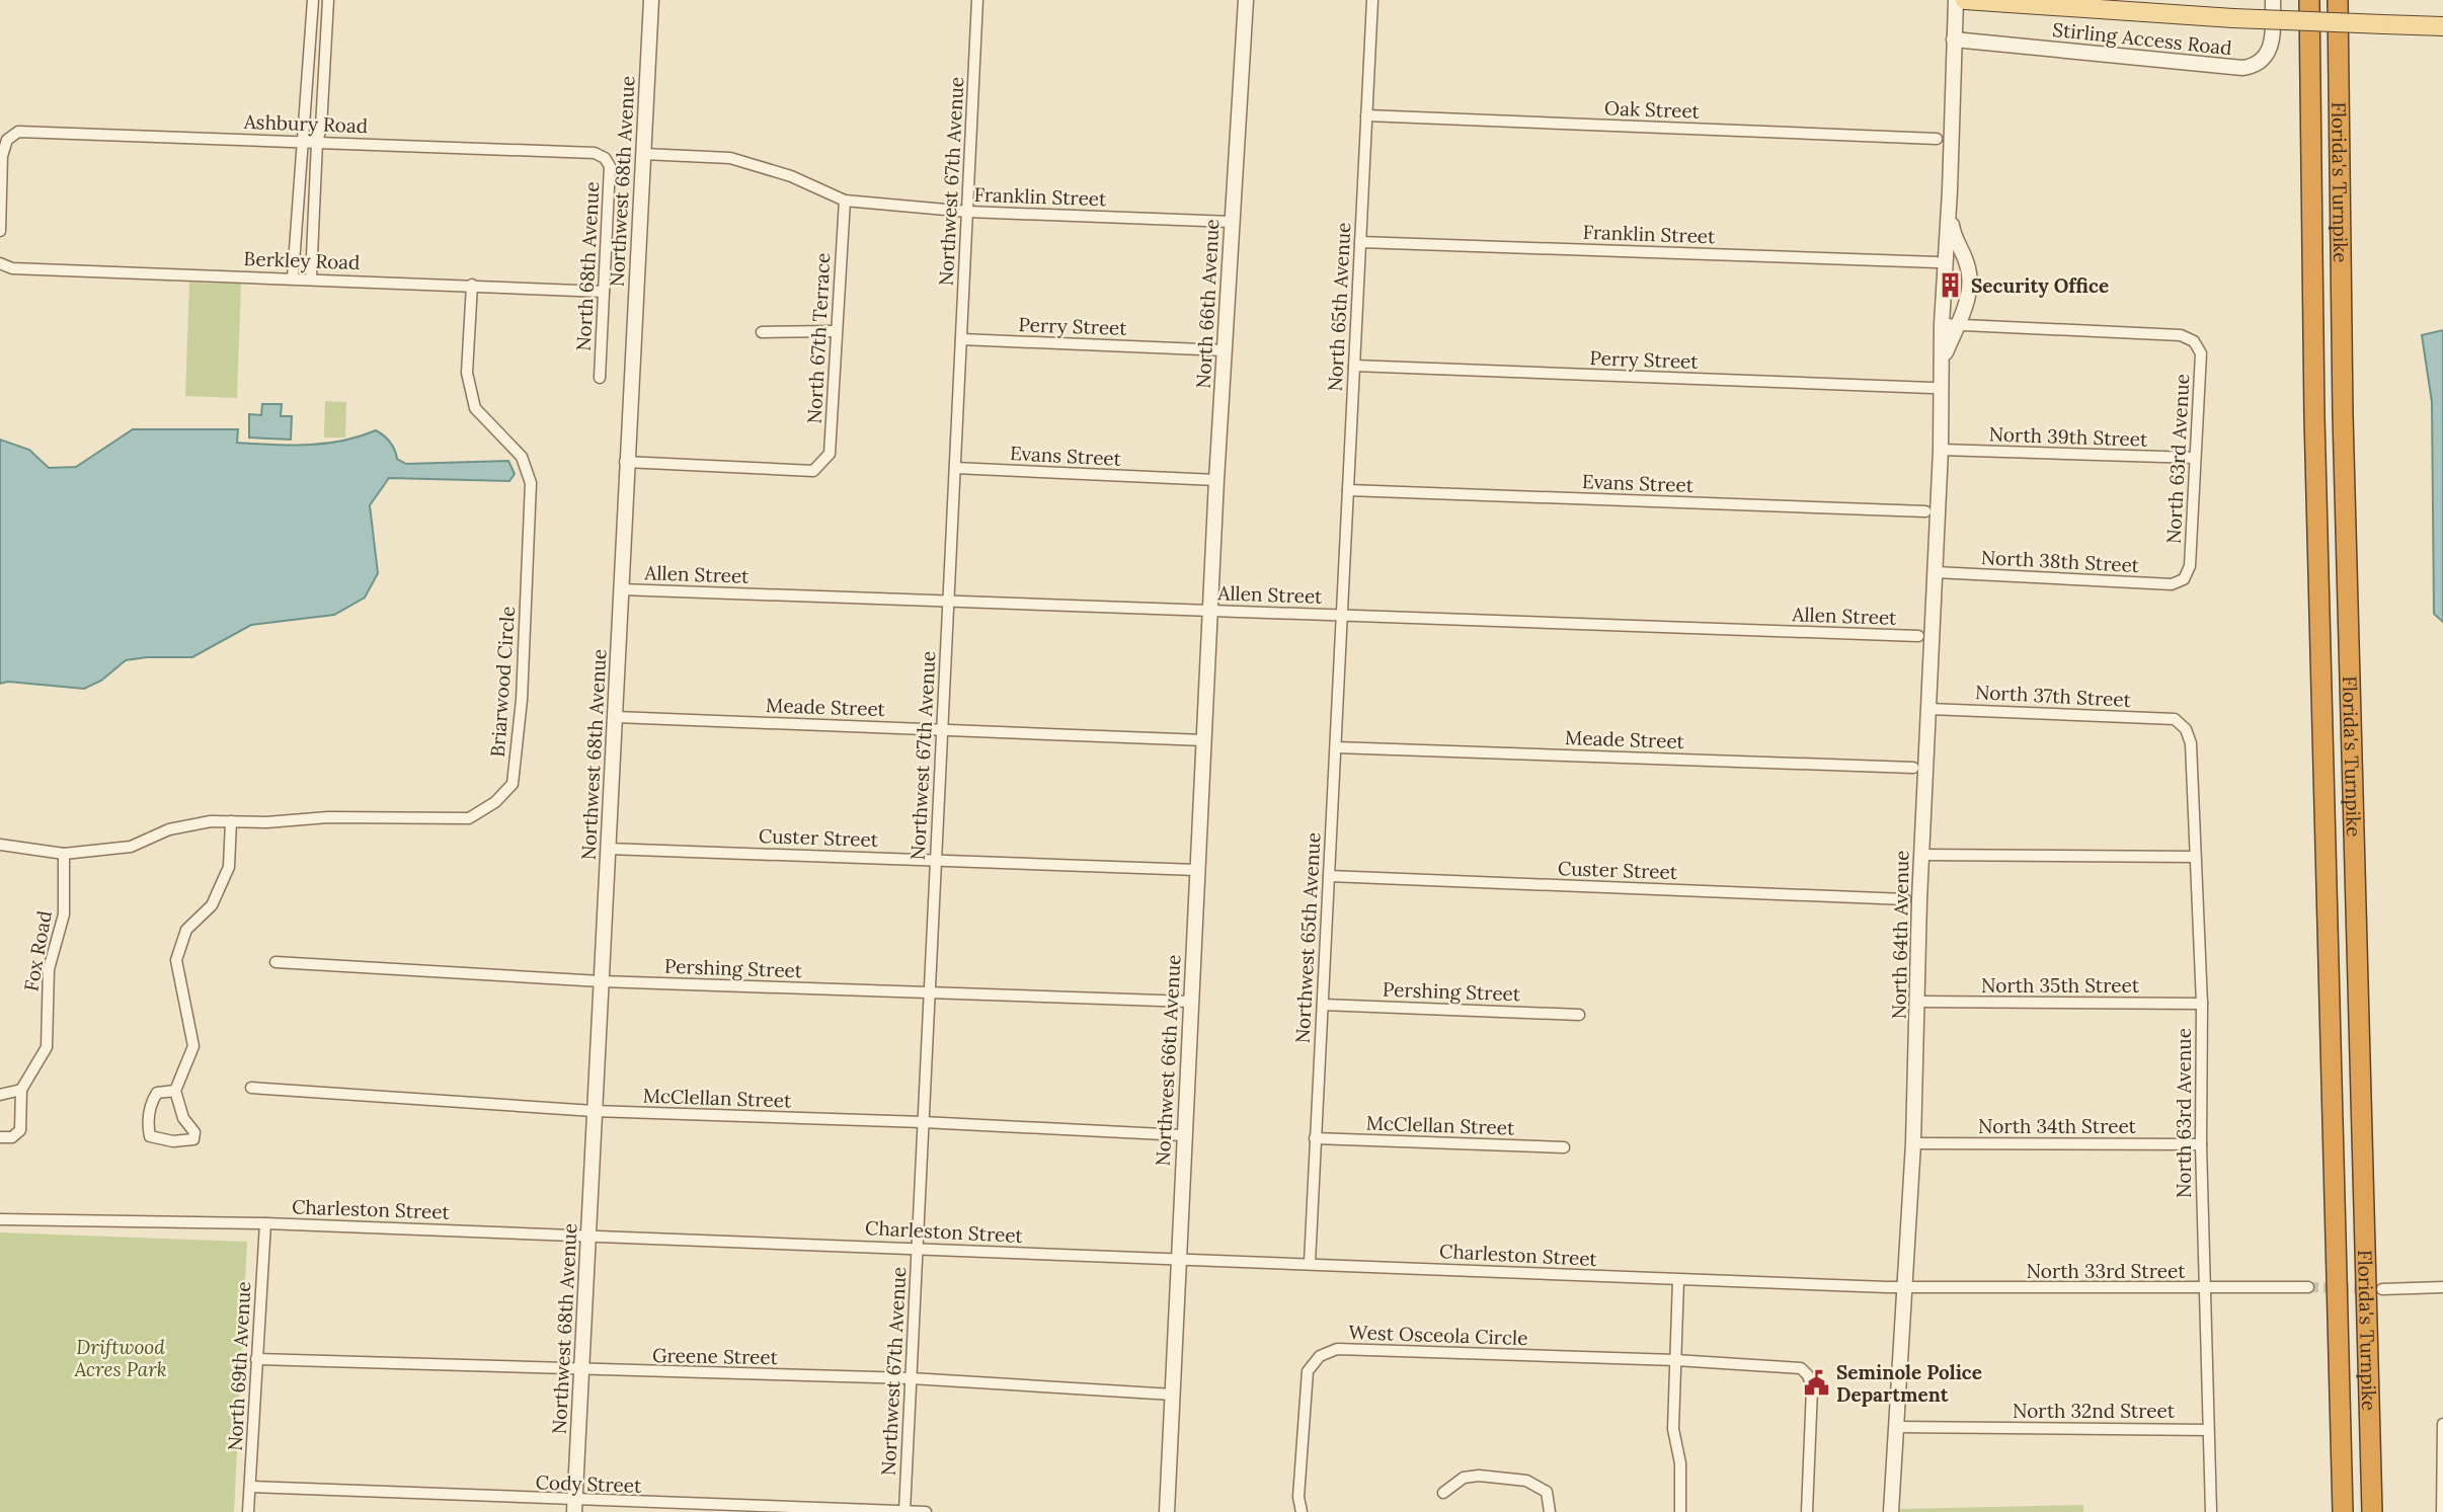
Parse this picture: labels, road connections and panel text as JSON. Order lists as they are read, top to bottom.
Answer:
{
  "streets": {
    "highway": ["Florida's Turnpike"],
    "street": [
      "Stirling Access Road",
      "Oak Street",
      "Ashbury Road",
      "Northwest 68th Avenue",
      "Northwest 67th Avenue",
      "Franklin Street",
      "Berkley Road",
      "North 68th Avenue",
      "North 66th Avenue",
      "North 65th Avenue",
      "Perry Street",
      "North 67th Terrace",
      "North 39th Street",
      "Evans Street",
      "North 63rd Avenue",
      "North 38th Street",
      "Allen Street",
      "Briarwood Circle",
      "North 37th Street",
      "Meade Street",
      "Custer Street",
      "North 64th Avenue",
      "Northwest 65th Avenue",
      "Fox Road",
      "Pershing Street",
      "North 35th Street",
      "Northwest 66th Avenue",
      "McClellan Street",
      "North 34th Street",
      "Charleston Street",
      "North 33rd Street",
      "West Osceola Circle",
      "Greene Street",
      "North 69th Avenue",
      "North 32nd Street",
      "Cody Street"
    ]
  },
  "crossings": [
    ["Stirling Access Road", "North 64th Avenue"],
    ["Oak Street", "North 65th Avenue"],
    ["Ashbury Road", "North 68th Avenue"],
    ["Northwest 68th Avenue", "Franklin Street"],
    ["Northwest 68th Avenue", "North 67th Terrace"],
    ["Northwest 68th Avenue", "Allen Street"],
    ["Northwest 68th Avenue", "Meade Street"],
    ["Northwest 68th Avenue", "Custer Street"],
    ["Northwest 68th Avenue", "Pershing Street"],
    ["Northwest 68th Avenue", "McClellan Street"],
    ["Northwest 68th Avenue", "Charleston Street"],
    ["Northwest 68th Avenue", "Greene Street"],
    ["Northwest 68th Avenue", "Cody Street"],
    ["Northwest 67th Avenue", "Franklin Street"],
    ["Northwest 67th Avenue", "Perry Street"],
    ["Northwest 67th Avenue", "Evans Street"],
    ["Northwest 67th Avenue", "Allen Street"],
    ["Northwest 67th Avenue", "Meade Street"],
    ["Northwest 67th Avenue", "Custer Street"],
    ["Northwest 67th Avenue", "Pershing Street"],
    ["Northwest 67th Avenue", "McClellan Street"],
    ["Northwest 67th Avenue", "Charleston Street"],
    ["Northwest 67th Avenue", "Greene Street"],
    ["Northwest 67th Avenue", "Cody Street"],
    ["Franklin Street", "North 66th Avenue"],
    ["Franklin Street", "North 65th Avenue"],
    ["Franklin Street", "North 67th Terrace"],
    ["Berkley Road", "North 68th Avenue"],
    ["Berkley Road", "Briarwood Circle"],
    ["North 66th Avenue", "Perry Street"],
    ["North 66th Avenue", "Evans Street"],
    ["North 66th Avenue", "Allen Street"],
    ["North 66th Avenue", "Northwest 66th Avenue"],
    ["North 65th Avenue", "Perry Street"],
    ["North 65th Avenue", "Evans Street"],
    ["North 65th Avenue", "Allen Street"],
    ["North 65th Avenue", "Northwest 65th Avenue"],
    ["North 39th Street", "North 63rd Avenue"],
    ["North 39th Street", "North 64th Avenue"],
    ["North 63rd Avenue", "North 38th Street"],
    ["North 63rd Avenue", "North 37th Street"],
    ["North 63rd Avenue", "North 64th Avenue"],
    ["North 63rd Avenue", "North 35th Street"],
    ["North 63rd Avenue", "North 34th Street"],
    ["North 63rd Avenue", "North 33rd Street"],
    ["North 63rd Avenue", "North 32nd Street"],
    ["North 38th Street", "North 64th Avenue"],
    ["Allen Street", "Northwest 65th Avenue"],
    ["Allen Street", "Northwest 66th Avenue"],
    ["Briarwood Circle", "Fox Road"],
    ["North 37th Street", "North 64th Avenue"],
    ["Meade Street", "Northwest 65th Avenue"],
    ["Meade Street", "Northwest 66th Avenue"],
    ["Custer Street", "Northwest 65th Avenue"],
    ["Custer Street", "Northwest 66th Avenue"],
    ["North 64th Avenue", "North 35th Street"],
    ["North 64th Avenue", "North 34th Street"],
    ["North 64th Avenue", "North 33rd Street"],
    ["North 64th Avenue", "North 32nd Street"],
    ["Northwest 65th Avenue", "Pershing Street"],
    ["Northwest 65th Avenue", "McClellan Street"],
    ["Northwest 65th Avenue", "Charleston Street"],
    ["Pershing Street", "Northwest 66th Avenue"],
    ["Northwest 66th Avenue", "McClellan Street"],
    ["Northwest 66th Avenue", "Charleston Street"],
    ["Northwest 66th Avenue", "Greene Street"],
    ["Charleston Street", "North 33rd Street"],
    ["Charleston Street", "North 69th Avenue"],
    ["Greene Street", "North 69th Avenue"],
    ["North 69th Avenue", "Cody Street"]
  ],
  "parks": ["Driftwood Acres Park"],
  "places": {
    "building": ["Security Office"],
    "public building": ["Seminole Police Department"]
  }
}
